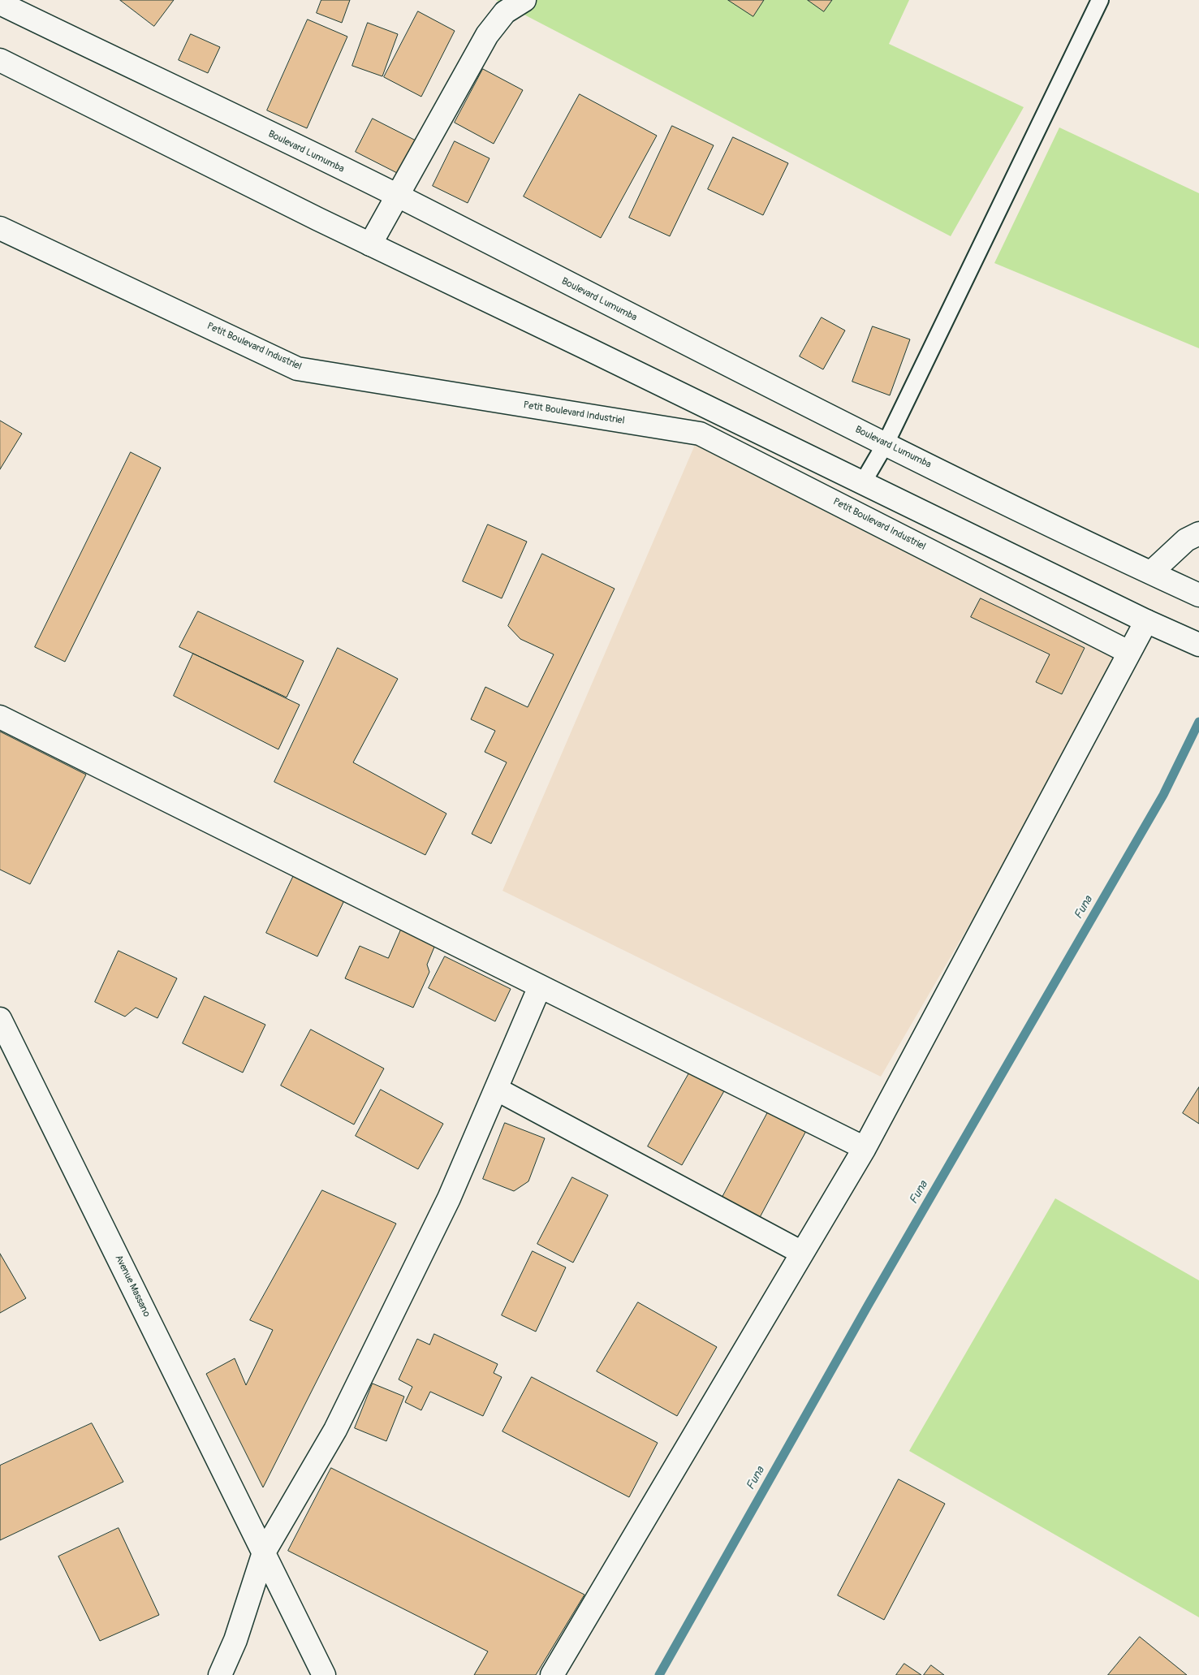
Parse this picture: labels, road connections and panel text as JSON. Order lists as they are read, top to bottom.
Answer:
{
  "streets": {
    "street": ["Boulevard Lumumba", "Petit Boulevard Industriel", "Avenue Massano"]
  },
  "water": ["Funa"]
}
